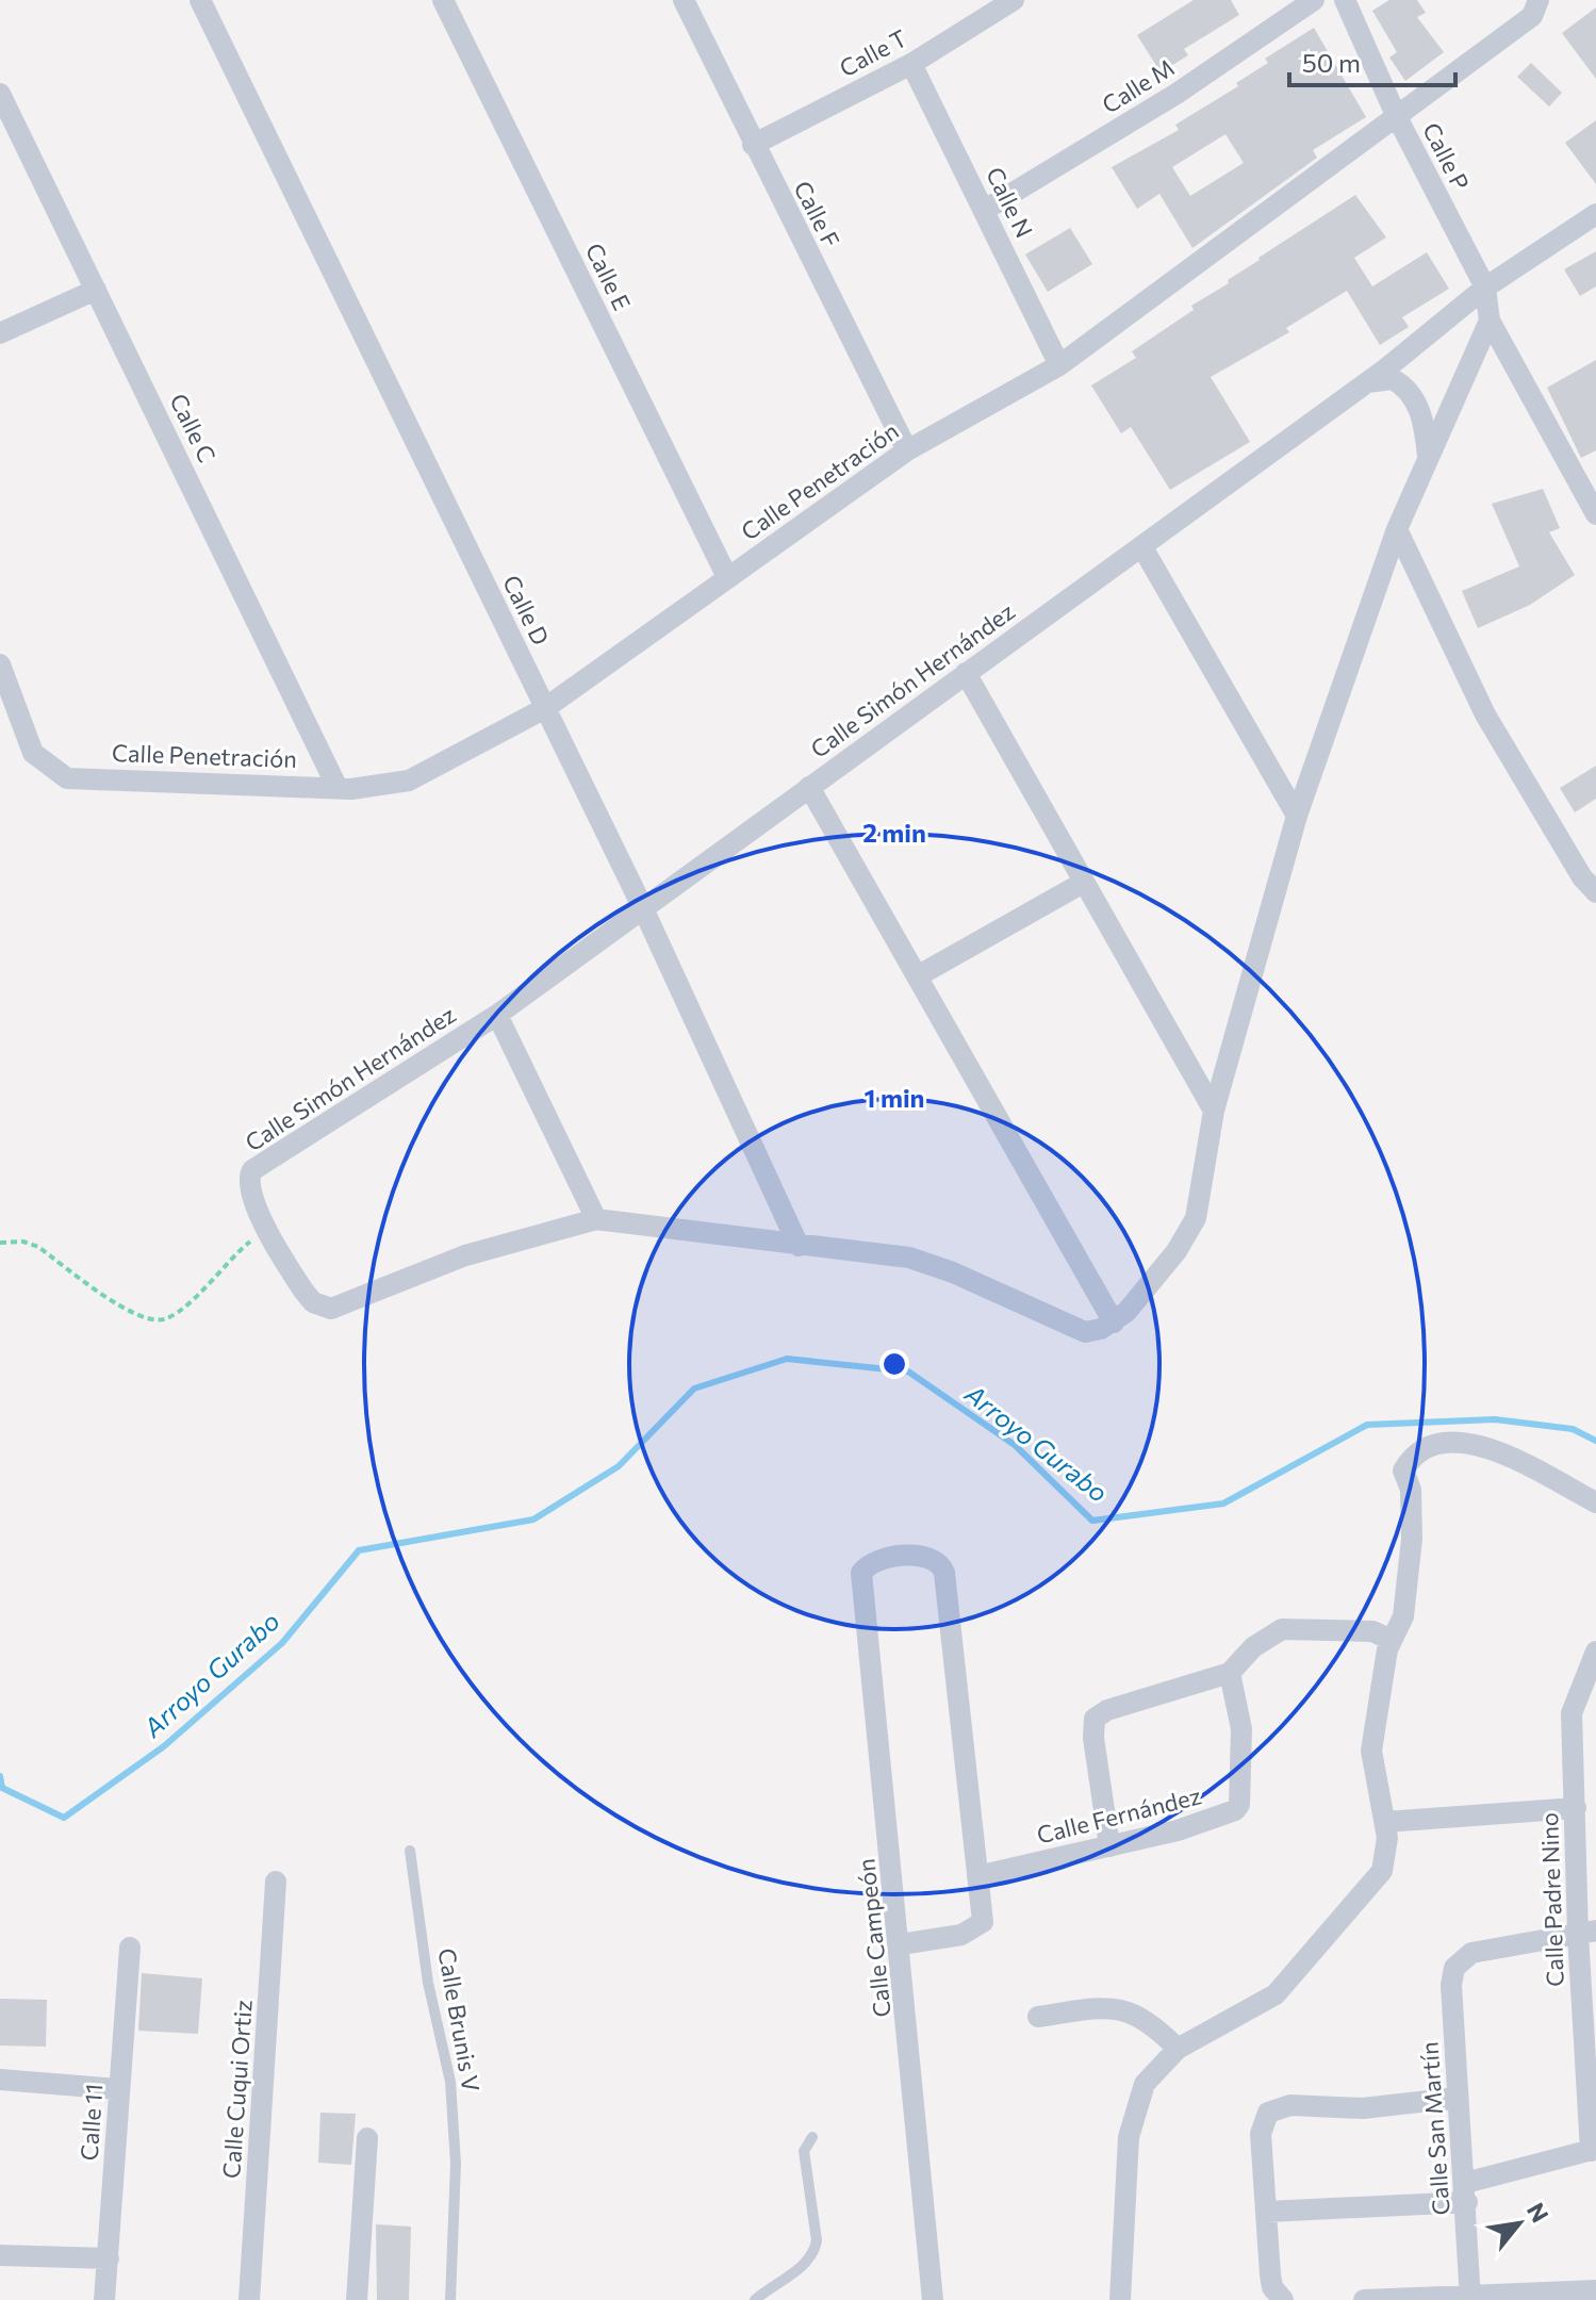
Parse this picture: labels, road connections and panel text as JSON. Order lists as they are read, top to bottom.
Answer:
{
  "streets": {
    "street": [
      "Calle T",
      "Calle M",
      "Calle P",
      "Calle N",
      "Calle F",
      "Calle E",
      "Calle C",
      "Calle Penetración",
      "Calle D",
      "Calle Simón Hernández",
      "Calle Fernández",
      "Calle Padre Nino",
      "Calle Campeón",
      "Calle Cuqui Ortiz",
      "Calle 11",
      "Calle San Martín"
    ],
    "lane": ["Calle Brunis V"]
  },
  "crossings": [
    ["Calle T", "Calle N"],
    ["Calle T", "Calle F"],
    ["Calle M", "Calle N"],
    ["Calle P", "Calle Penetración"],
    ["Calle P", "Calle Simón Hernández"],
    ["Calle N", "Calle Penetración"],
    ["Calle F", "Calle Penetración"],
    ["Calle E", "Calle Penetración"],
    ["Calle C", "Calle Penetración"],
    ["Calle Penetración", "Calle D"],
    ["Calle D", "Calle Simón Hernández"],
    ["Calle Fernández", "Calle Campeón"],
    ["Calle Padre Nino", "Calle San Martín"]
  ],
  "water": ["Arroyo Gurabo"],
  "scale_bar": "50 m",
  "north": "top right",
  "rings": ["2 min", "1 min"]
}
